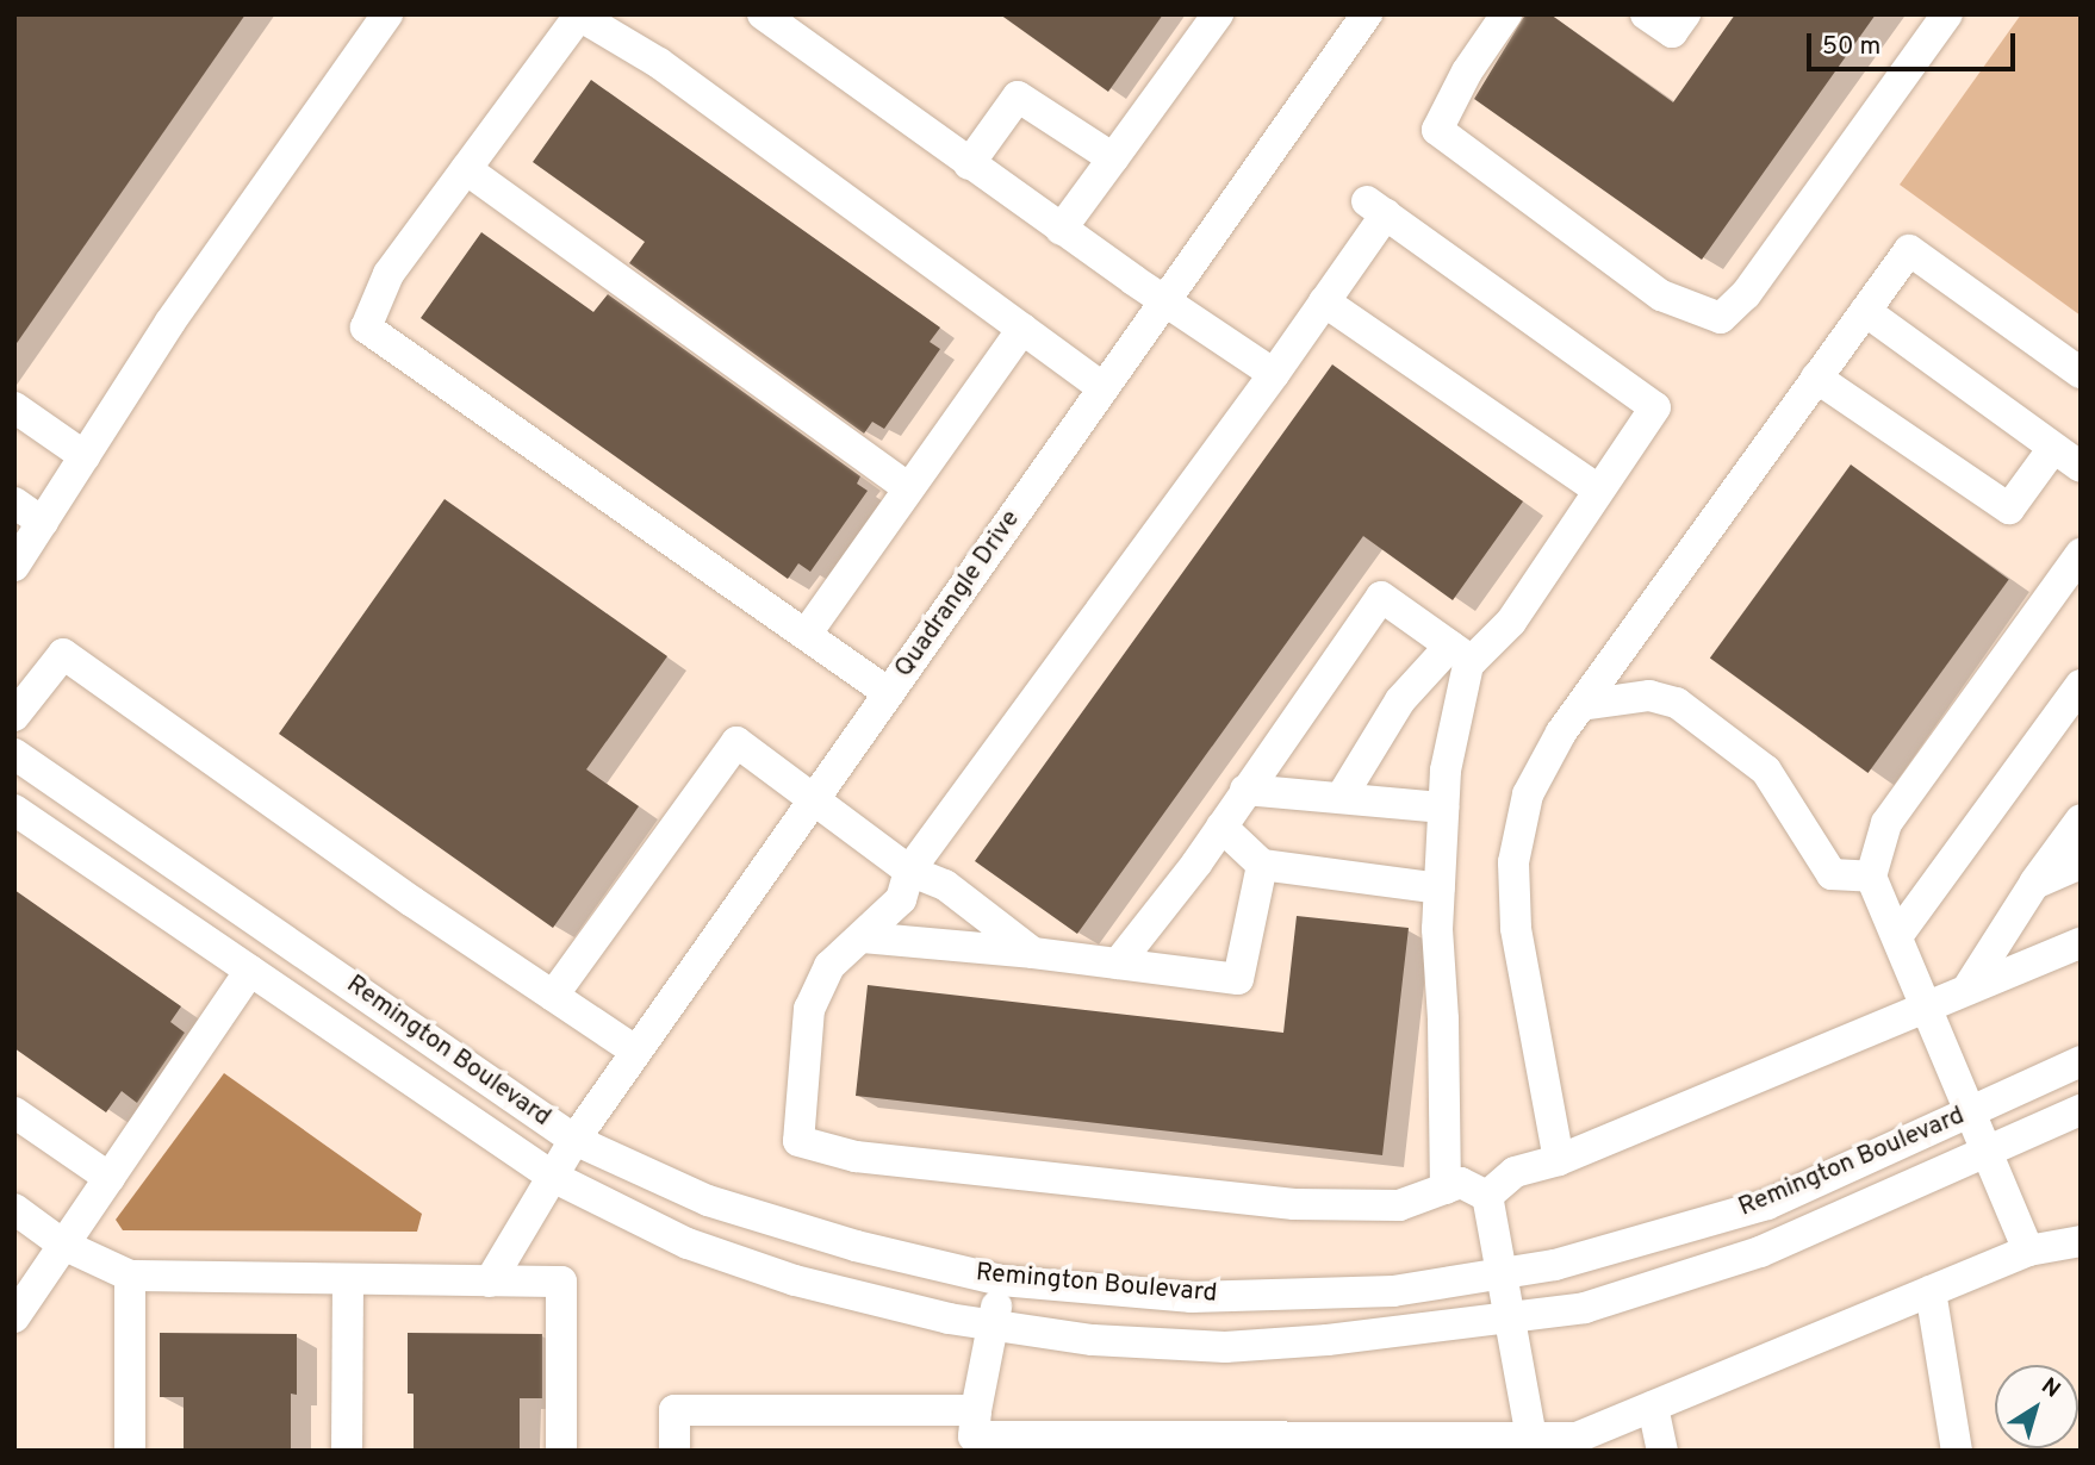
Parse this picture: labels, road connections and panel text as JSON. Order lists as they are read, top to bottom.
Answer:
{
  "streets": {
    "street": ["Quadrangle Drive", "Remington Boulevard"]
  },
  "crossings": [
    ["Quadrangle Drive", "Remington Boulevard"]
  ],
  "scale_bar": "50 m",
  "north": "top right"
}
